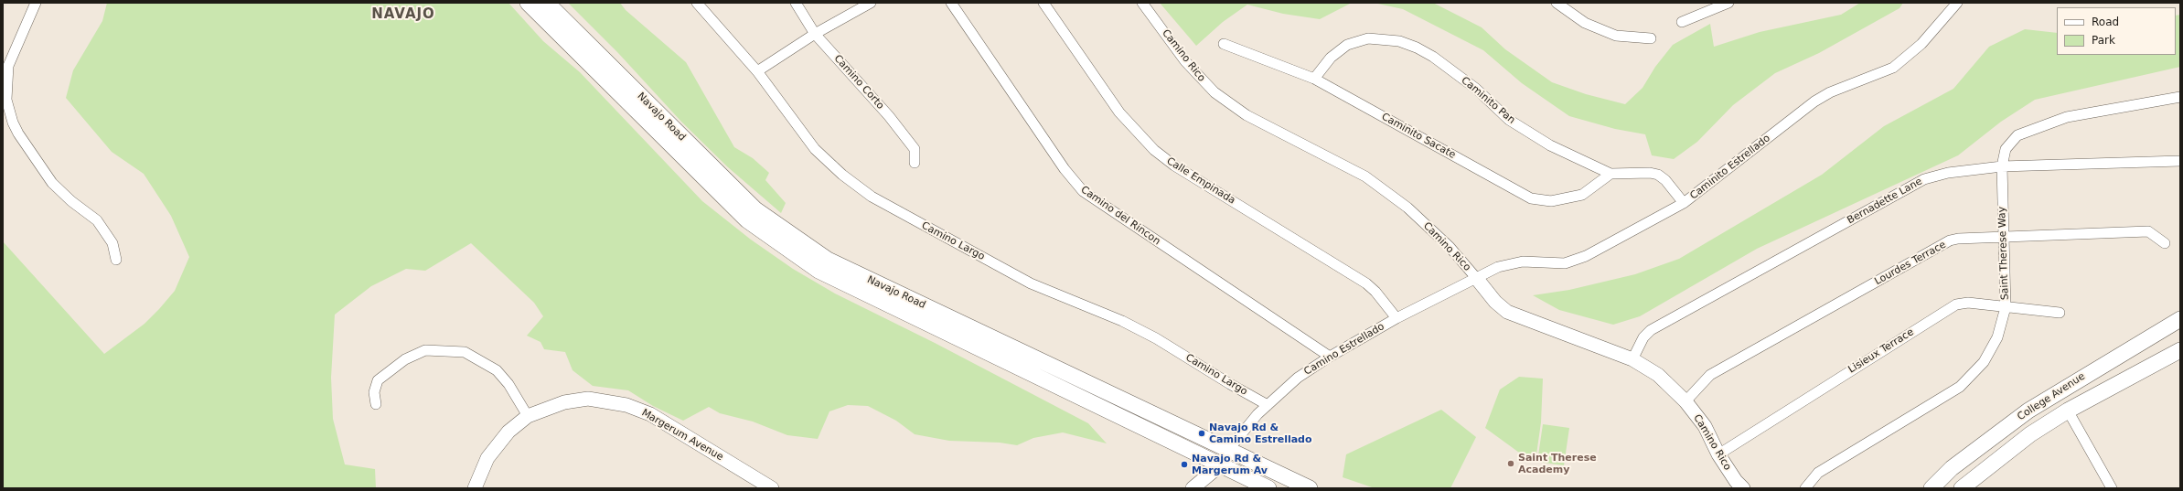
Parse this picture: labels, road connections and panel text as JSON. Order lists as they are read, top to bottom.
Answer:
{
  "streets": {
    "main road": ["Navajo Road", "College Avenue"],
    "street": [
      "Camino Rico",
      "Camino Corto",
      "Caminito Pan",
      "Caminito Sacate",
      "Caminito Estrellado",
      "Calle Empinada",
      "Bernadette Lane",
      "Camino del Rincon",
      "Camino Largo",
      "Saint Therese Way",
      "Lourdes Terrace",
      "Camino Estrellado",
      "Lisieux Terrace",
      "Margerum Avenue"
    ]
  },
  "crossings": [
    ["Camino Rico", "Caminito Estrellado"],
    ["Camino Rico", "Bernadette Lane"],
    ["Camino Rico", "Lourdes Terrace"],
    ["Camino Rico", "Camino Estrellado"],
    ["Camino Rico", "Lisieux Terrace"],
    ["Caminito Pan", "Caminito Sacate"],
    ["Caminito Pan", "Caminito Estrellado"],
    ["Navajo Road", "Camino Estrellado"],
    ["Caminito Estrellado", "Camino Estrellado"],
    ["Calle Empinada", "Camino Estrellado"],
    ["Bernadette Lane", "Saint Therese Way"],
    ["Camino del Rincon", "Camino Estrellado"],
    ["Camino Largo", "Camino Estrellado"],
    ["Saint Therese Way", "Lourdes Terrace"],
    ["Saint Therese Way", "Lisieux Terrace"]
  ],
  "districts": ["NAVAJO"],
  "places": ["Navajo Rd & Camino Estrellado", "Saint Therese Academy", "Navajo Rd & Margerum Av"],
  "legend": ["Road", "Park"]
}
